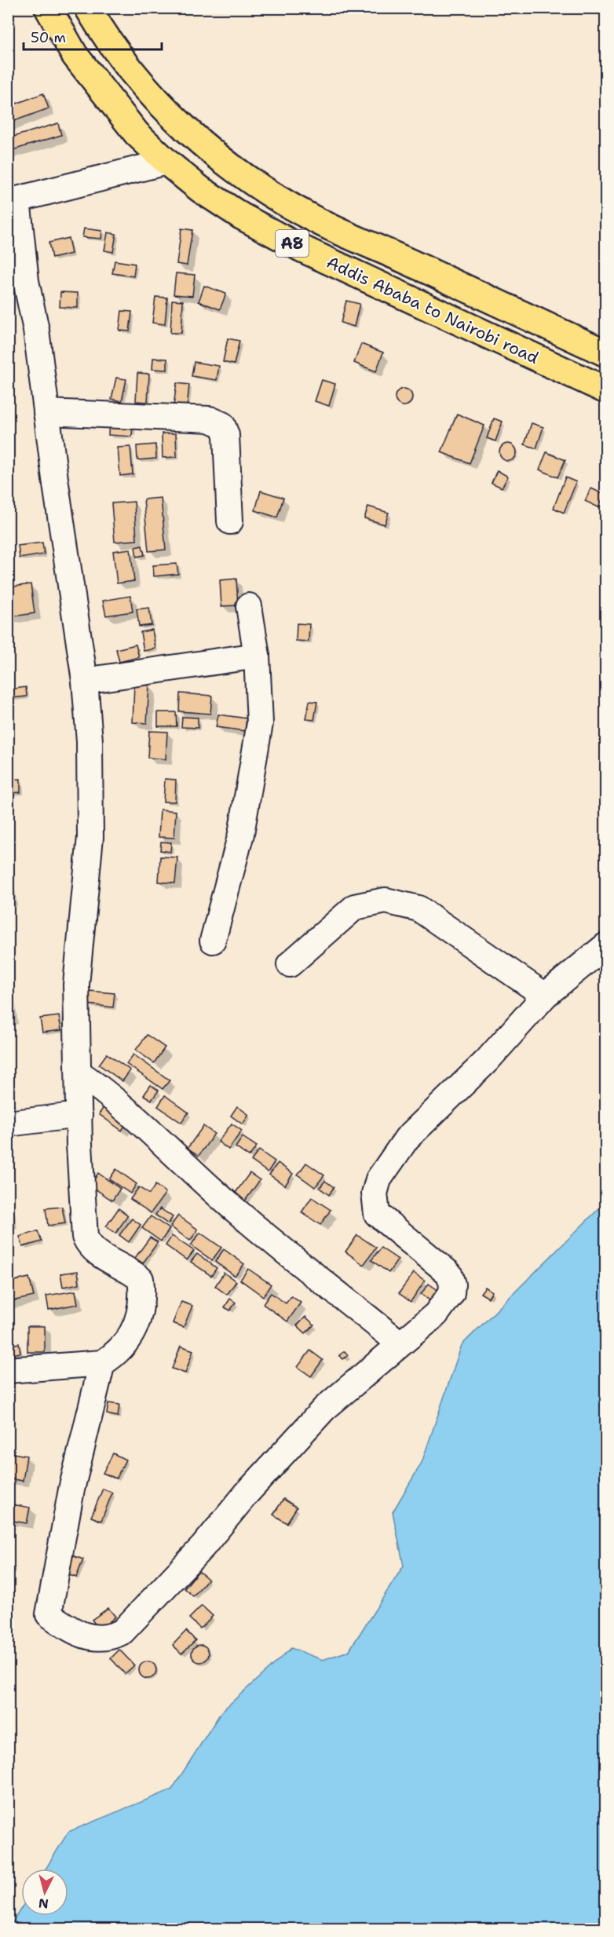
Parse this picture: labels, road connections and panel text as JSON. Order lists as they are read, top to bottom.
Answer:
{
  "streets": {
    "highway": ["A8", "Addis Ababa to Nairobi road"]
  },
  "scale_bar": "50 m",
  "north": "bottom"
}
